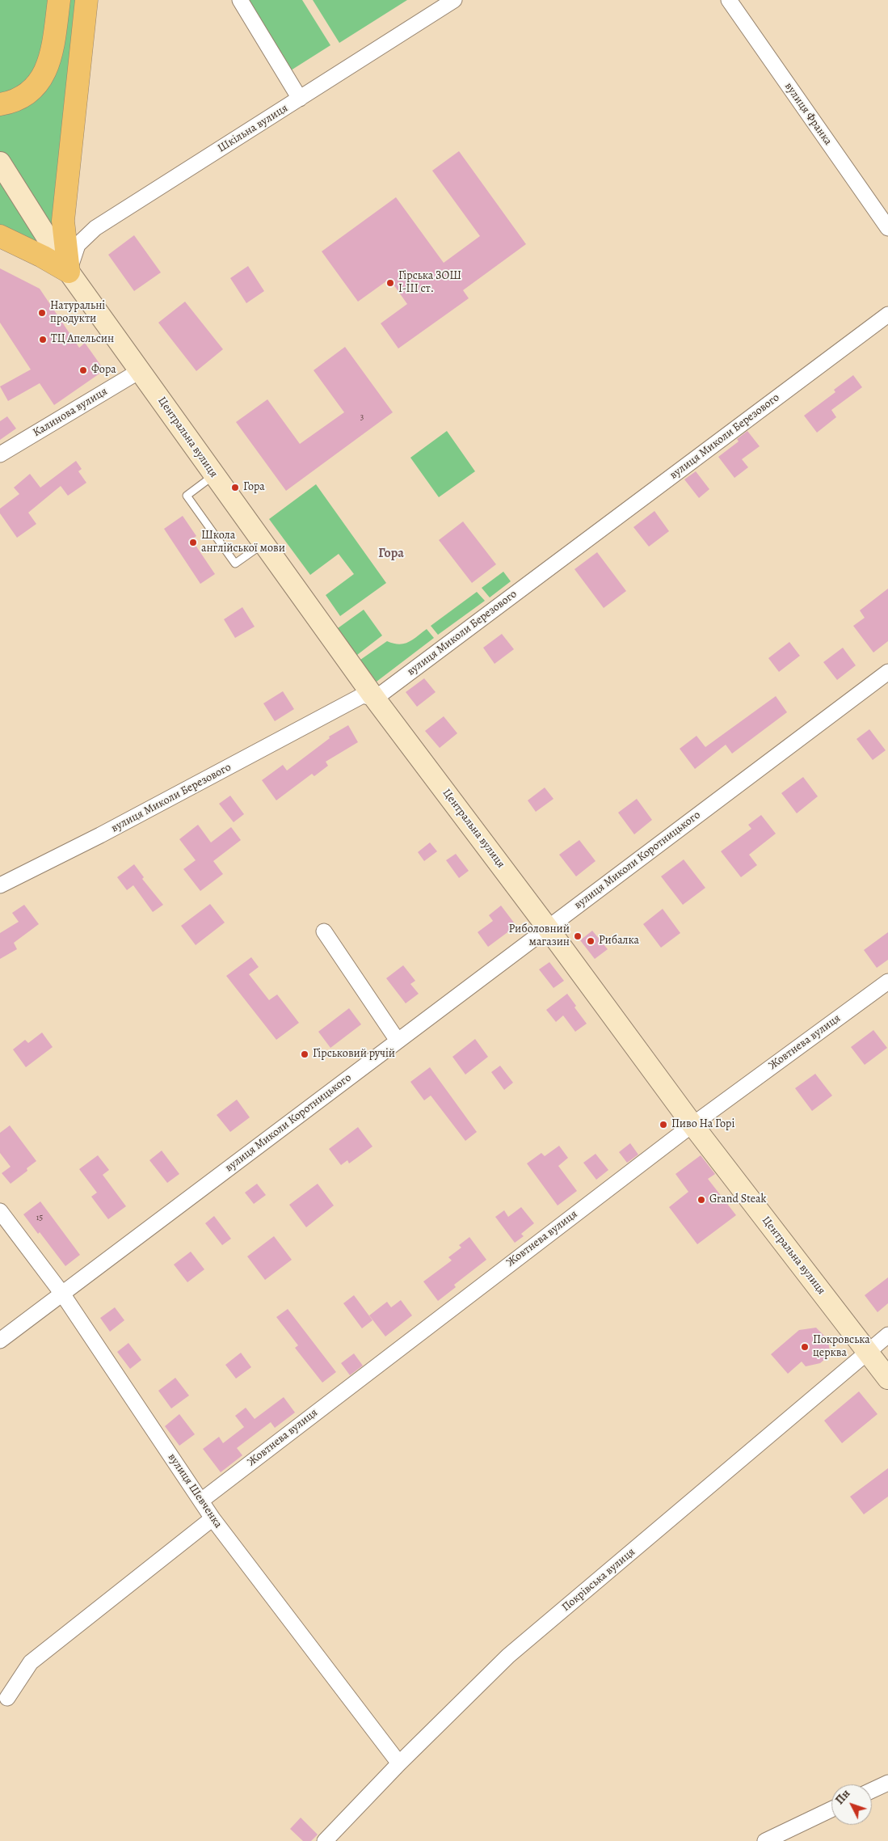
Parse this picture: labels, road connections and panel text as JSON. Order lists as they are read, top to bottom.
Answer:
{
  "streets": {
    "main road": ["Центральна вулиця"],
    "street": [
      "вулиця Франка",
      "Шкільна вулиця",
      "Калинова вулиця",
      "вулиця Миколи Березового",
      "вулиця Миколи Коротницького",
      "Жовтнева вулиця",
      "вулиця Шевченка",
      "Покрівська вулиця"
    ]
  },
  "crossings": [
    ["Шкільна вулиця", "Центральна вулиця"],
    ["Калинова вулиця", "Центральна вулиця"],
    ["вулиця Миколи Березового", "Центральна вулиця"],
    ["Центральна вулиця", "вулиця Миколи Коротницького"],
    ["Центральна вулиця", "Жовтнева вулиця"],
    ["Центральна вулиця", "Покрівська вулиця"],
    ["вулиця Миколи Коротницького", "вулиця Шевченка"],
    ["Жовтнева вулиця", "вулиця Шевченка"],
    ["вулиця Шевченка", "Покрівська вулиця"]
  ],
  "districts": ["Гора"],
  "places": [
    "Гірська ЗОШ І-ІІІ ст.",
    "Натуральні продукти",
    "ТЦ Апельсин",
    "Фора",
    "Гора",
    "Школа англійської мови",
    "Риболовний магазин",
    "Рибалка",
    "Гірськовий ручій",
    "Пиво На Горі",
    "Grand Steak",
    "Покровська церква"
  ],
  "house_numbers": ["3", "15"],
  "north": "top left"
}
